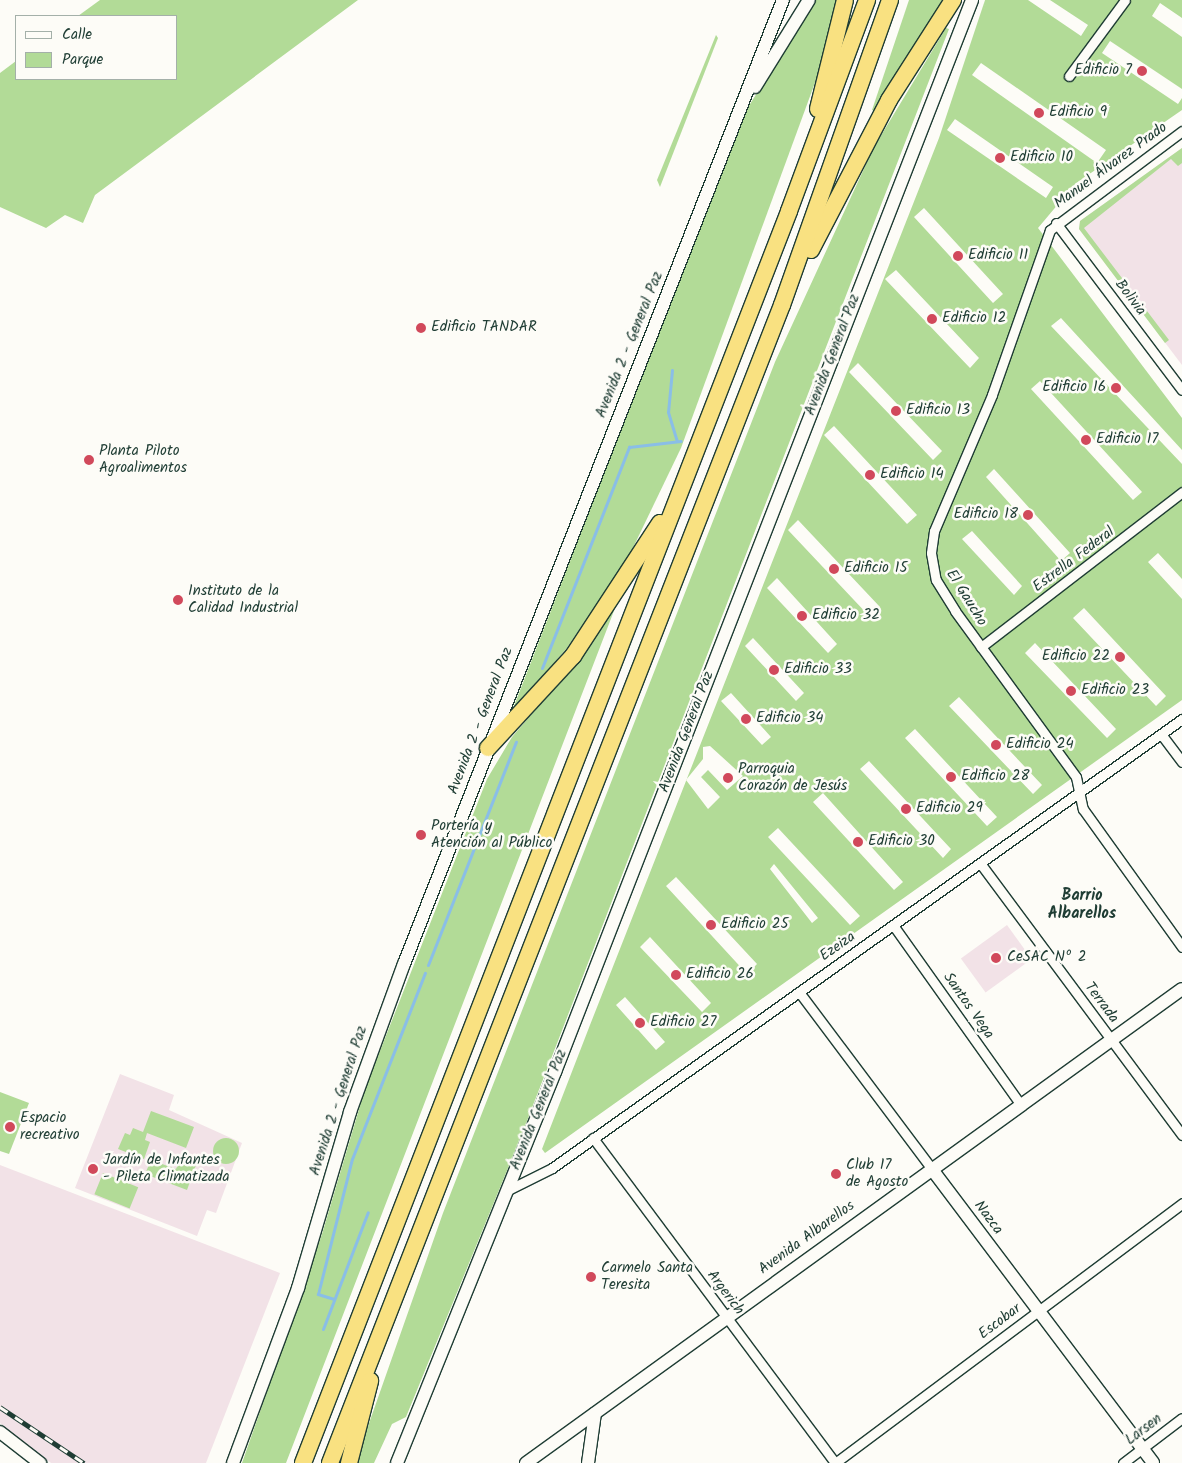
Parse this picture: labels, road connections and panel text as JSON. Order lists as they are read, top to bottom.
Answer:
{
  "streets": {
    "street": [
      "Manuel Álvarez Prado",
      "Bolivia",
      "Avenida 2 - General Paz",
      "Avenida General Paz",
      "Estrella Federal",
      "El Gaucho",
      "Ezeiza",
      "Terrada",
      "Santos Vega",
      "Nazca",
      "Avenida Albarellos",
      "Argerich",
      "Escobar",
      "Larsen"
    ]
  },
  "crossings": [
    ["Manuel Álvarez Prado", "Bolivia"],
    ["Manuel Álvarez Prado", "El Gaucho"],
    ["Bolivia", "El Gaucho"],
    ["Avenida General Paz", "Ezeiza"],
    ["Estrella Federal", "El Gaucho"],
    ["El Gaucho", "Ezeiza"],
    ["Ezeiza", "Terrada"],
    ["Ezeiza", "Santos Vega"],
    ["Ezeiza", "Nazca"],
    ["Ezeiza", "Argerich"],
    ["Terrada", "Avenida Albarellos"],
    ["Santos Vega", "Avenida Albarellos"],
    ["Nazca", "Avenida Albarellos"],
    ["Nazca", "Escobar"],
    ["Nazca", "Larsen"],
    ["Avenida Albarellos", "Argerich"],
    ["Argerich", "Escobar"]
  ],
  "districts": ["Barrio Albarellos"],
  "places": [
    "Edificio 7",
    "Edificio 9",
    "Edificio 10",
    "Edificio 11",
    "Edificio 12",
    "Edificio TANDAR",
    "Edificio 16",
    "Edificio 13",
    "Edificio 17",
    "Planta Piloto Agroalimentos",
    "Edificio 14",
    "Edificio 18",
    "Edificio 15",
    "Instituto de la Calidad Industrial",
    "Edificio 32",
    "Edificio 22",
    "Edificio 33",
    "Edificio 23",
    "Edificio 34",
    "Edificio 24",
    "Edificio 28",
    "Parroquia Corazón de Jesús",
    "Edificio 29",
    "Portería y Atención al Público",
    "Edificio 30",
    "Edificio 25",
    "CeSAC Nº 2",
    "Edificio 26",
    "Edificio 27",
    "Espacio recreativo",
    "Jardín de Infantes - Pileta Climatizada",
    "Club 17 de Agosto",
    "Carmelo Santa Teresita"
  ],
  "legend": ["Calle", "Parque"]
}
